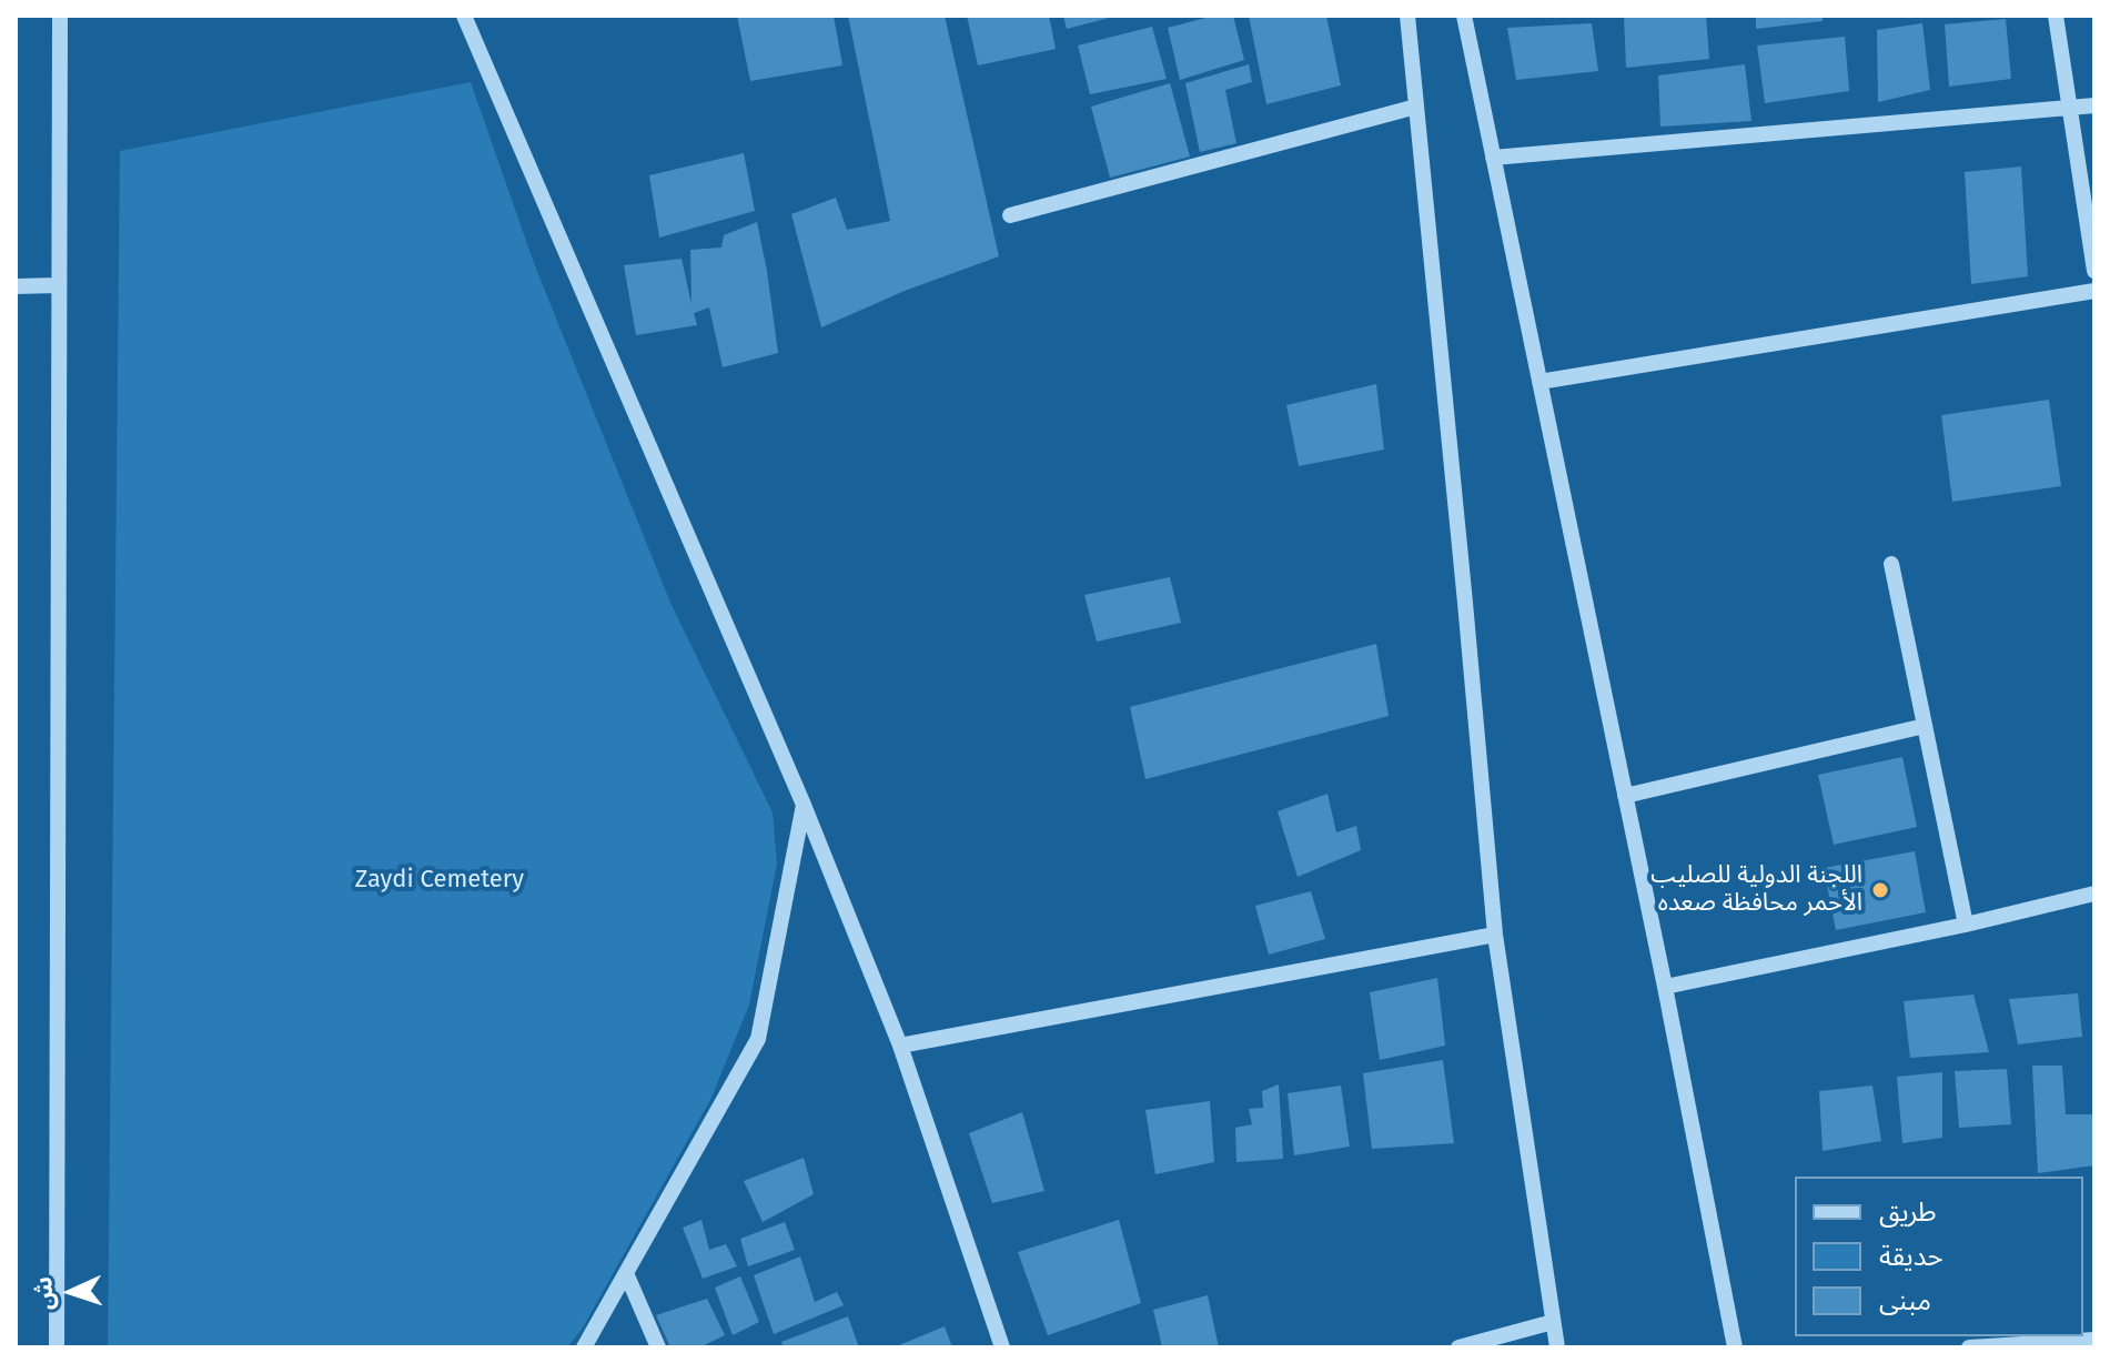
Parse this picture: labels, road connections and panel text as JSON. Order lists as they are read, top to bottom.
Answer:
{
  "parks": ["Zaydi Cemetery"],
  "places": ["اللجنة الدولية للصليب الأحمر محافظة صعده"],
  "legend": ["طريق", "حديقة", "مبنى"],
  "north": "left"
}
